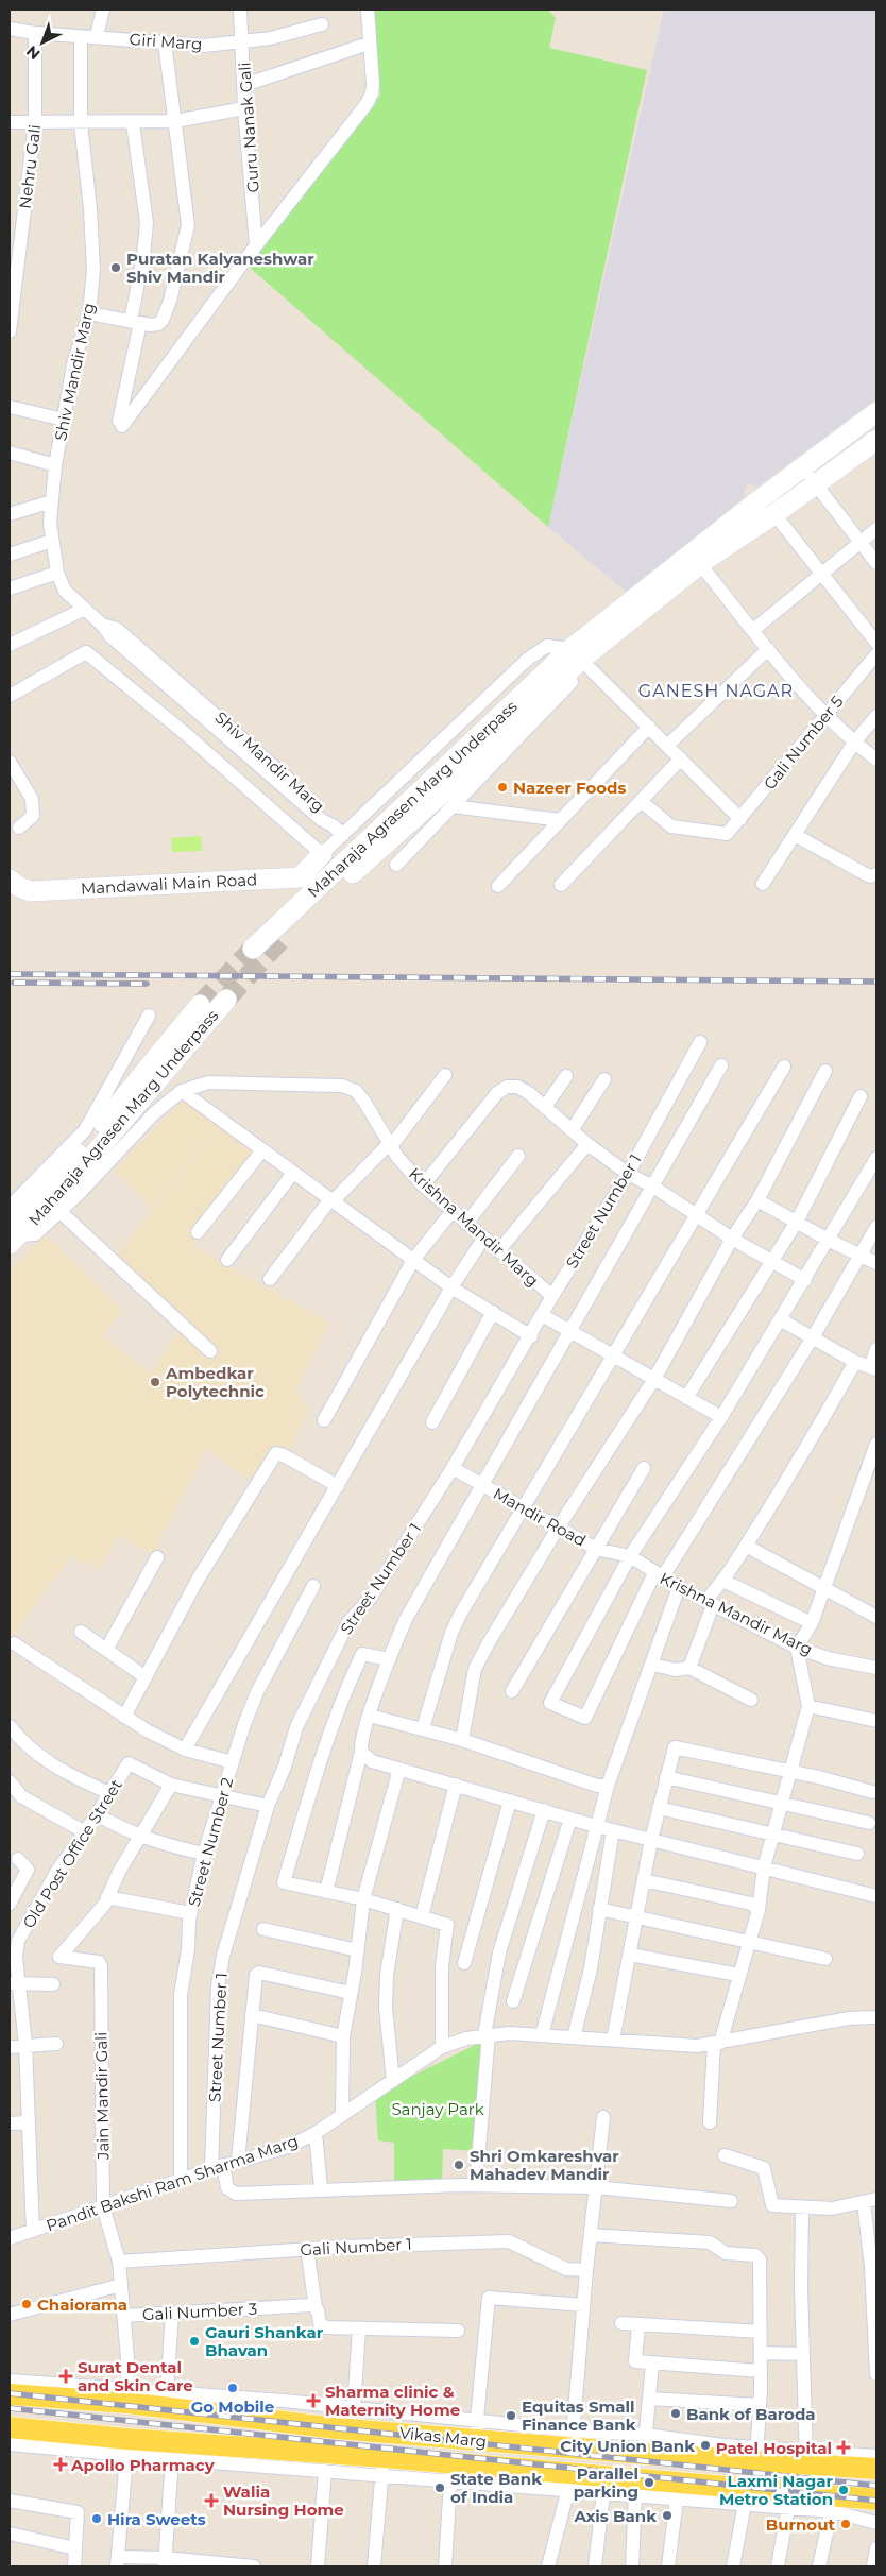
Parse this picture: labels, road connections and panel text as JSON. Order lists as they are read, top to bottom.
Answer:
{
  "streets": {
    "main road": ["Maharaja Agrasen Marg Underpass", "Mandawali Main Road", "Vikas Marg"],
    "street": [
      "Giri Marg",
      "Guru Nanak Gali",
      "Nehru Gali",
      "Shiv Mandir Marg",
      "Gali Number 5",
      "Street Number 1",
      "Krishna Mandir Marg",
      "Mandir Road",
      "Street Number 2",
      "Old Post Office Street",
      "Jain Mandir Gali",
      "Pandit Bakshi Ram Sharma Marg",
      "Gali Number 1",
      "Gali Number 3"
    ]
  },
  "crossings": [
    ["Giri Marg", "Guru Nanak Gali"],
    ["Giri Marg", "Nehru Gali"],
    ["Giri Marg", "Shiv Mandir Marg"],
    ["Street Number 1", "Krishna Mandir Marg"],
    ["Street Number 1", "Mandir Road"],
    ["Street Number 1", "Pandit Bakshi Ram Sharma Marg"],
    ["Krishna Mandir Marg", "Mandir Road"],
    ["Street Number 2", "Pandit Bakshi Ram Sharma Marg"],
    ["Old Post Office Street", "Pandit Bakshi Ram Sharma Marg"],
    ["Jain Mandir Gali", "Pandit Bakshi Ram Sharma Marg"],
    ["Jain Mandir Gali", "Gali Number 1"],
    ["Jain Mandir Gali", "Gali Number 3"],
    ["Jain Mandir Gali", "Vikas Marg"]
  ],
  "districts": ["GANESH NAGAR"],
  "parks": ["Sanjay Park"],
  "places": {
    "other": [
      "Puratan Kalyaneshwar Shiv Mandir",
      "Nazeer Foods",
      "Ambedkar Polytechnic",
      "Shri Omkareshvar Mahadev Mandir",
      "Chaiorama",
      "Gauri Shankar Bhavan",
      "Go Mobile",
      "Bank of Baroda",
      "Equitas Small Finance Bank",
      "City Union Bank",
      "Parallel parking",
      "State Bank of India",
      "Laxmi Nagar Metro Station",
      "Axis Bank",
      "Hira Sweets",
      "Burnout"
    ],
    "health": [
      "Surat Dental and Skin Care",
      "Sharma clinic & Maternity Home",
      "Patel Hospital",
      "Apollo Pharmacy",
      "Walia Nursing Home"
    ]
  },
  "north": "bottom left"
}
